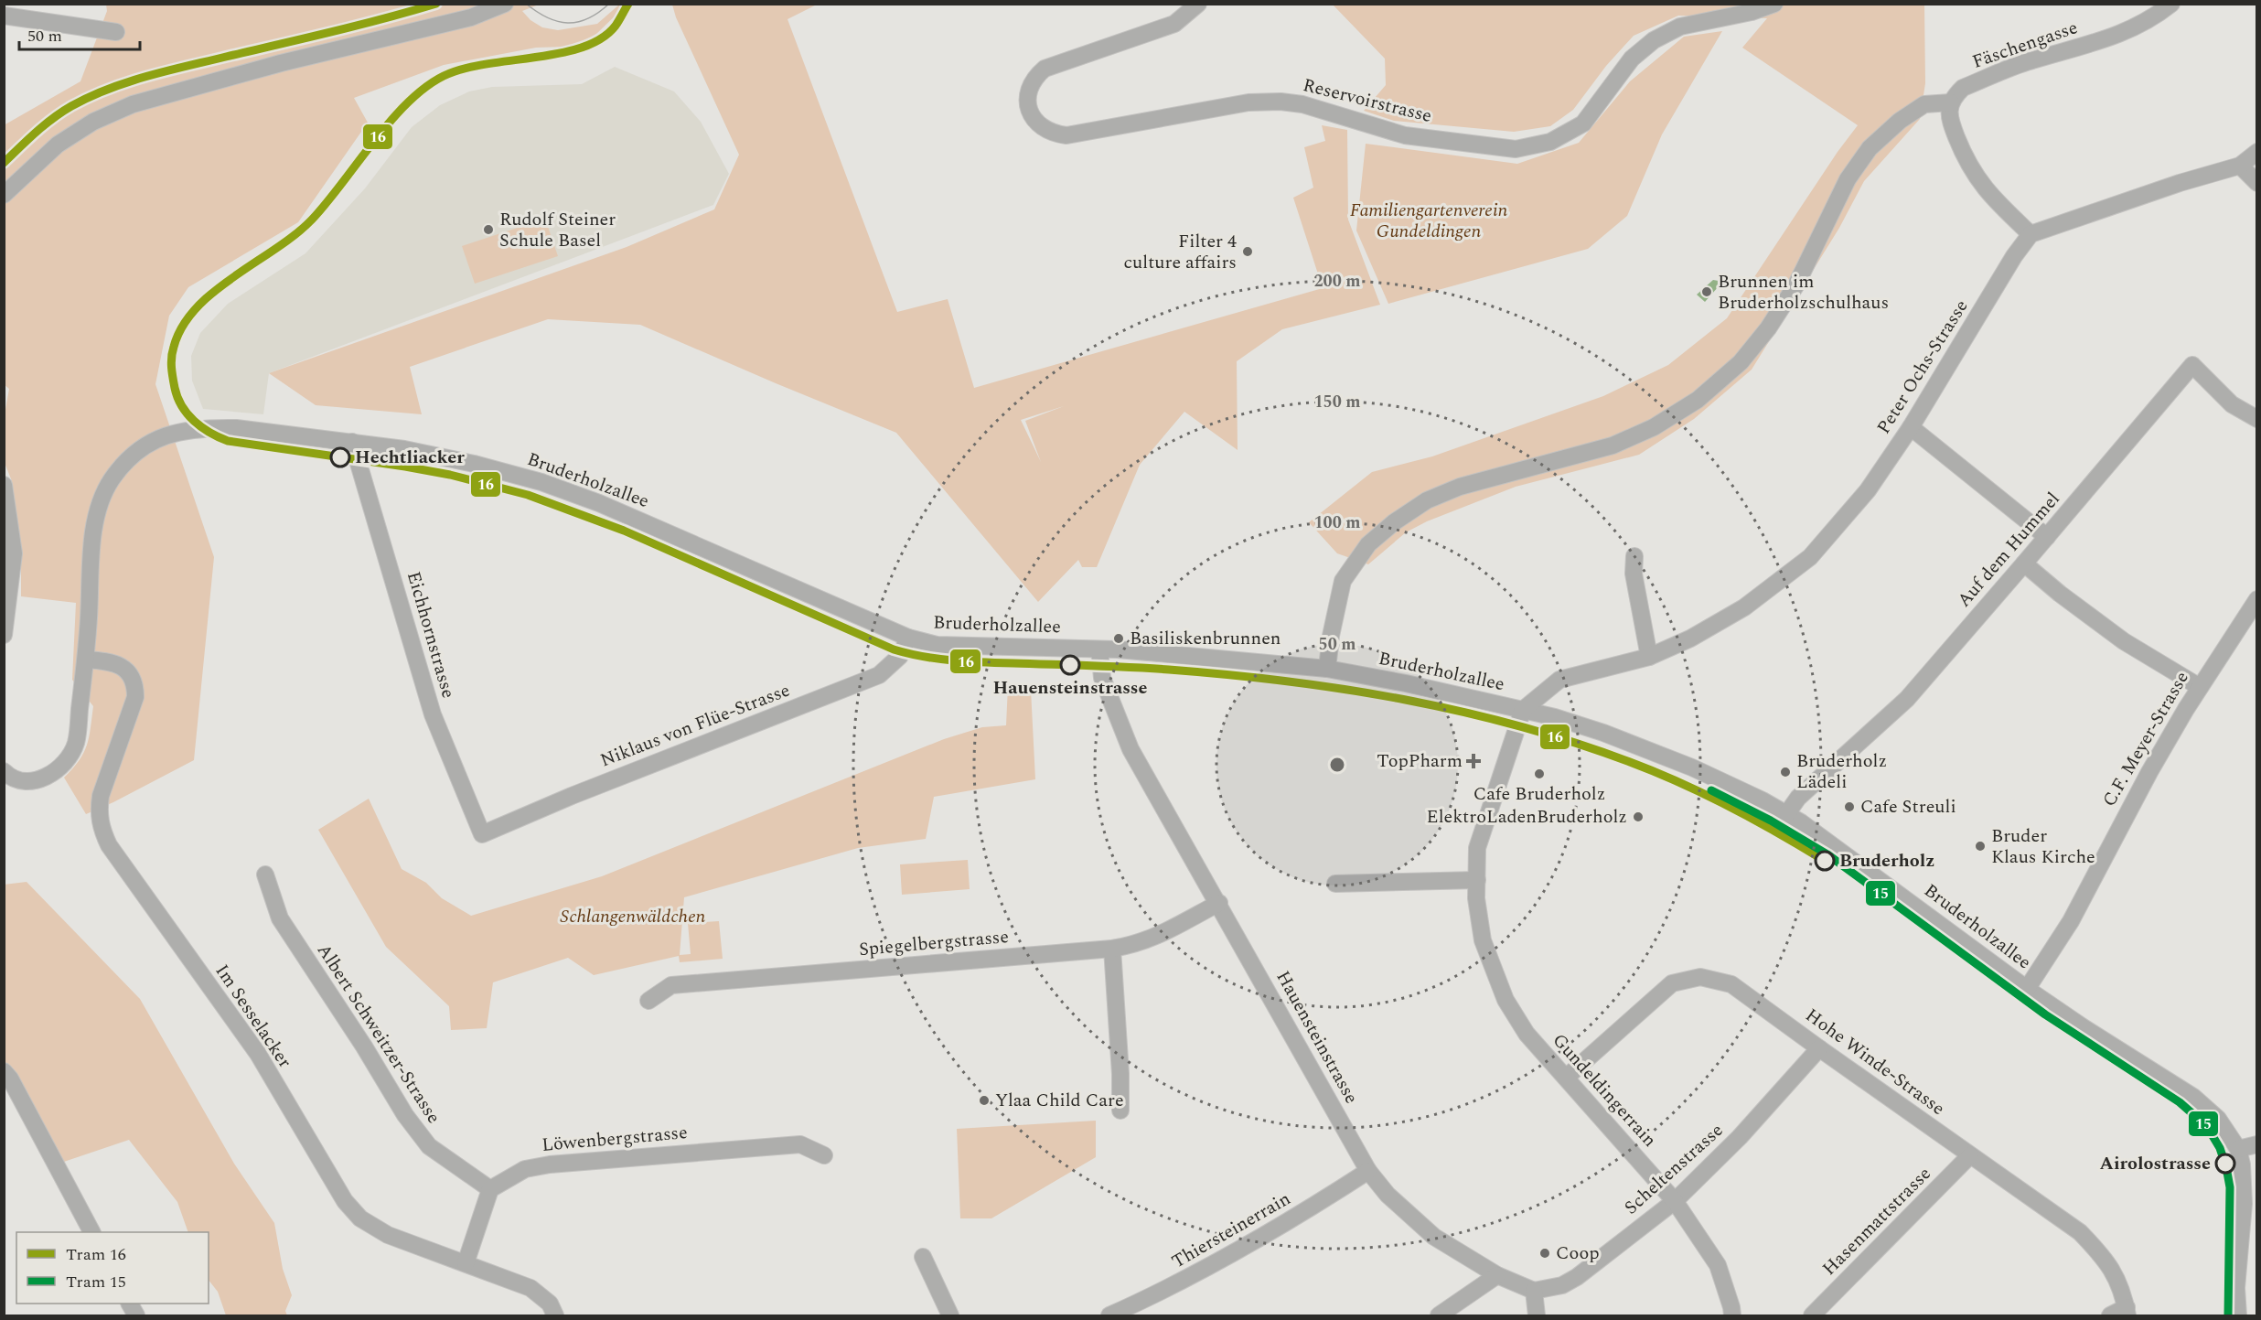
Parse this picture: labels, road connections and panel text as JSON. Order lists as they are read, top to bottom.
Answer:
{
  "streets": {
    "street": [
      "Fäschengasse",
      "Reservoirstrasse",
      "Peter Ochs-Strasse",
      "Bruderholzallee",
      "Auf dem Hummel",
      "Eichhornstrasse",
      "Niklaus von Flüe-Strasse",
      "C.F. Meyer-Strasse",
      "Spiegelbergstrasse",
      "Im Sesselacker",
      "Albert Schweitzer-Strasse",
      "Hauensteinstrasse",
      "Hohe Winde-Strasse",
      "Gundeldingerrain",
      "Löwenbergstrasse",
      "Scheltenstrasse",
      "Hasenmattstrasse",
      "Thiersteinerrain"
    ]
  },
  "crossings": [
    ["Peter Ochs-Strasse", "Bruderholzallee"],
    ["Peter Ochs-Strasse", "Gundeldingerrain"],
    ["Bruderholzallee", "Auf dem Hummel"],
    ["Bruderholzallee", "Eichhornstrasse"],
    ["Bruderholzallee", "Niklaus von Flüe-Strasse"],
    ["Bruderholzallee", "C.F. Meyer-Strasse"],
    ["Bruderholzallee", "Im Sesselacker"],
    ["Bruderholzallee", "Hauensteinstrasse"],
    ["Bruderholzallee", "Gundeldingerrain"],
    ["Eichhornstrasse", "Niklaus von Flüe-Strasse"],
    ["Spiegelbergstrasse", "Hauensteinstrasse"],
    ["Albert Schweitzer-Strasse", "Löwenbergstrasse"],
    ["Hauensteinstrasse", "Scheltenstrasse"],
    ["Hauensteinstrasse", "Thiersteinerrain"],
    ["Hohe Winde-Strasse", "Gundeldingerrain"],
    ["Hohe Winde-Strasse", "Scheltenstrasse"],
    ["Hohe Winde-Strasse", "Hasenmattstrasse"],
    ["Gundeldingerrain", "Scheltenstrasse"]
  ],
  "parks": ["Familiengartenverein Gundeldingen", "Schlangenwäldchen"],
  "places": {
    "other": [
      "Rudolf Steiner Schule Basel",
      "Filter 4 culture affairs",
      "Brunnen im Bruderholzschulhaus",
      "Hechtliacker",
      "Basiliskenbrunnen",
      "Hauensteinstrasse",
      "Bruderholz Lädeli",
      "Cafe Bruderholz",
      "Cafe Streuli",
      "ElektroLadenBruderholz",
      "Bruder Klaus Kirche",
      "Bruderholz",
      "Ylaa Child Care",
      "Airolostrasse",
      "Coop"
    ],
    "health": ["TopPharm"]
  },
  "lines": ["tram line 16", "tram line 15"],
  "legend": ["Tram 16", "Tram 15"],
  "scale_bar": "50 m",
  "rings": [
    "200 m",
    "150 m",
    "100 m",
    "50 m"
  ]
}
